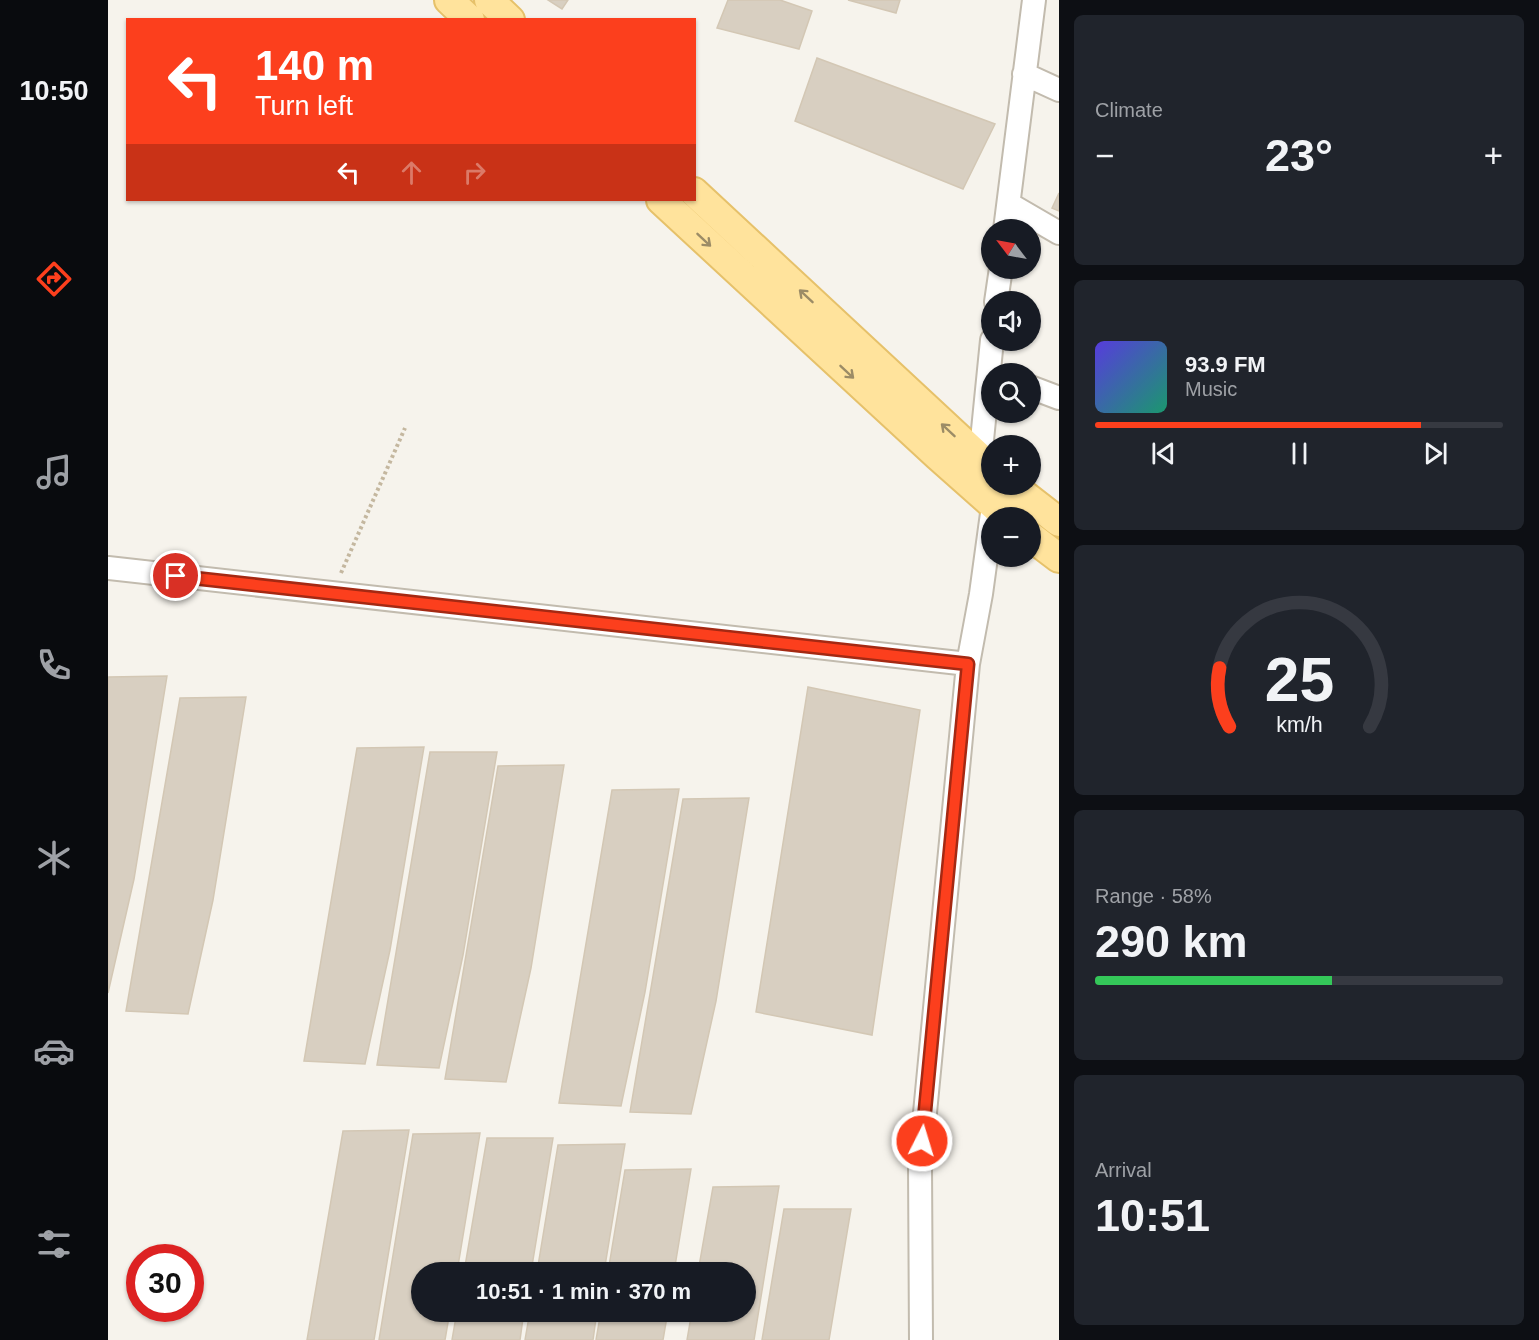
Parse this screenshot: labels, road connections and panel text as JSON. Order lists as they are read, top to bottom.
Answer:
{
  "north": "top left",
  "page": {
    "tabs": "10:50",
    "tile": [
      "Climate",
      ["Range · 58%", "290 km"],
      ["Arrival", "10:51"]
    ],
    "turn": ["140 m", "Turn left"],
    "heat": ["−", "23°", "+"],
    "map_buttons": ["+", "−"],
    "song": ["93.9 FM", "Music"],
    "limit": "30",
    "trip": "10:51 · 1 min · 370 m",
    "gauge": ["25", "km/h"]
  }
}
